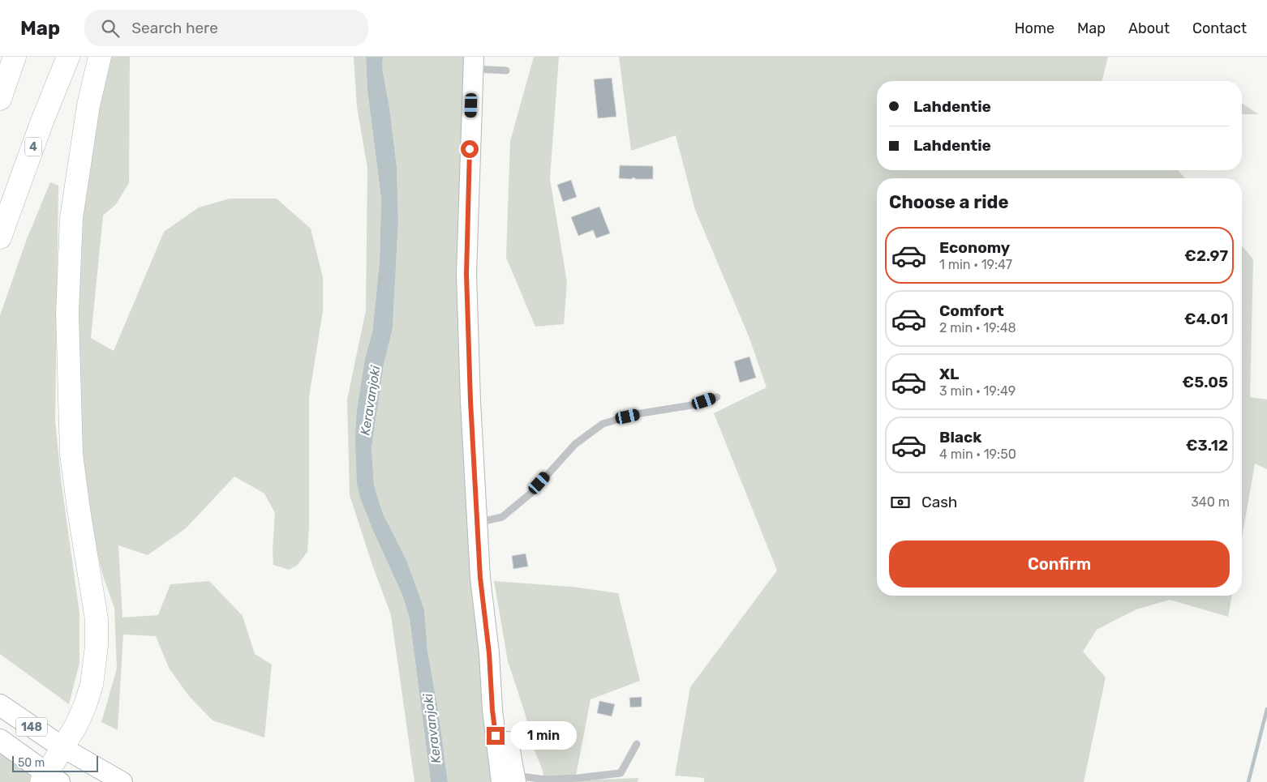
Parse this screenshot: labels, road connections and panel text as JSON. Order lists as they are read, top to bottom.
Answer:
{
  "streets": {
    "highway": ["4"],
    "main road": ["148"]
  },
  "water": ["Keravanjoki"],
  "scale_bar": "50 m",
  "page": {
    "header": "Map",
    "search": "Search here",
    "nav": [
      "Home",
      "Map",
      "About",
      "Contact"
    ],
    "banner": ["Lahdentie", "Lahdentie"],
    "heading": "Choose a ride",
    "list": [
      {
        "name": "Economy",
        "note": "1 min · 19:47",
        "value": "€2.97"
      },
      {
        "name": "Comfort",
        "note": "2 min · 19:48",
        "value": "€4.01"
      },
      {
        "name": "XL",
        "note": "3 min · 19:49",
        "value": "€5.05"
      },
      {
        "name": "Black",
        "note": "4 min · 19:50",
        "value": "€3.12"
      }
    ],
    "pay": ["Cash", "340 m"],
    "buttons": "Confirm",
    "bubble": "1 min",
    "scale": "50 m"
  }
}
